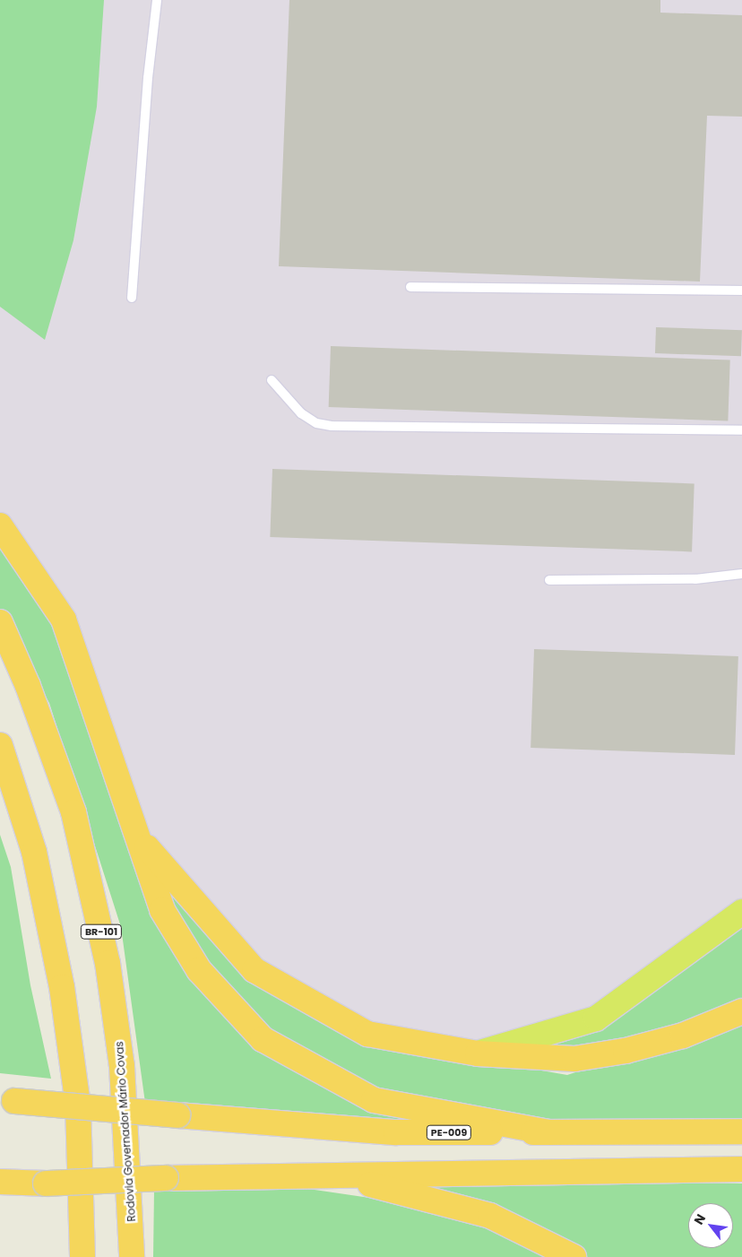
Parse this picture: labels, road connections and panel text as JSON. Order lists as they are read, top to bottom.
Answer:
{
  "streets": {
    "highway": ["BR-101", "Rodovia Governador Mário Covas", "PE-009"]
  },
  "north": "top left"
}
